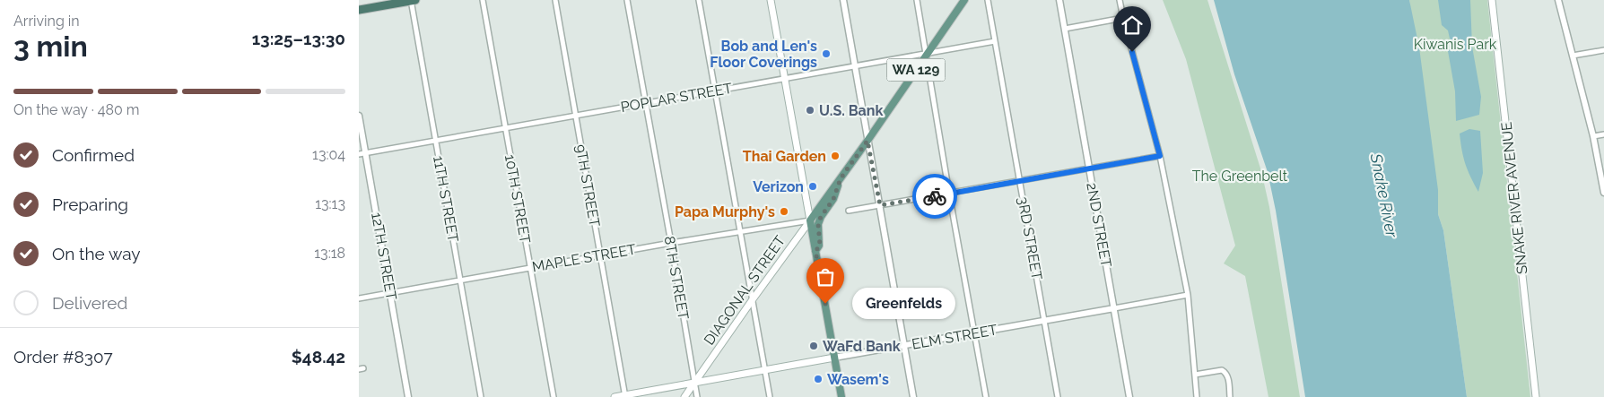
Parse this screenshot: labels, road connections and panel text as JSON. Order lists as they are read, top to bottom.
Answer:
{
  "streets": {
    "main road": [
      "WA 129",
      "SNAKE RIVER AVENUE",
      "DIAGONAL STREET",
      "ELM STREET"
    ],
    "street": [
      "POPLAR STREET",
      "9TH STREET",
      "11TH STREET",
      "10TH STREET",
      "2ND STREET",
      "3RD STREET",
      "12TH STREET",
      "MAPLE STREET",
      "8TH STREET"
    ]
  },
  "crossings": [
    ["WA 129", "MAPLE STREET"],
    ["WA 129", "DIAGONAL STREET"],
    ["WA 129", "ELM STREET"],
    ["POPLAR STREET", "9TH STREET"],
    ["POPLAR STREET", "11TH STREET"],
    ["POPLAR STREET", "10TH STREET"],
    ["POPLAR STREET", "3RD STREET"],
    ["POPLAR STREET", "12TH STREET"],
    ["POPLAR STREET", "8TH STREET"],
    ["POPLAR STREET", "DIAGONAL STREET"],
    ["9TH STREET", "MAPLE STREET"],
    ["9TH STREET", "ELM STREET"],
    ["11TH STREET", "MAPLE STREET"],
    ["10TH STREET", "MAPLE STREET"],
    ["2ND STREET", "ELM STREET"],
    ["3RD STREET", "ELM STREET"],
    ["12TH STREET", "MAPLE STREET"],
    ["MAPLE STREET", "8TH STREET"],
    ["MAPLE STREET", "DIAGONAL STREET"],
    ["8TH STREET", "DIAGONAL STREET"],
    ["8TH STREET", "ELM STREET"],
    ["DIAGONAL STREET", "ELM STREET"]
  ],
  "water": ["Snake River"],
  "parks": ["Kiwanis Park", "The Greenbelt"],
  "places": [
    "Bob and Len's Floor Coverings",
    "U.S. Bank",
    "Thai Garden",
    "Verizon",
    "Papa Murphy's",
    "Greenfelds",
    "WaFd Bank",
    "Wasem's"
  ],
  "page": {
    "heading": ["3 min", "Arriving in", "13:25–13:30"],
    "panel": ["Order #8307", "$48.42"],
    "bar": "On the way · 480 m",
    "list": [
      ["Confirmed", "13:04"],
      ["Preparing", "13:13"],
      ["On the way", "13:18"],
      "Delivered"
    ],
    "bubble": "Greenfelds"
  }
}
